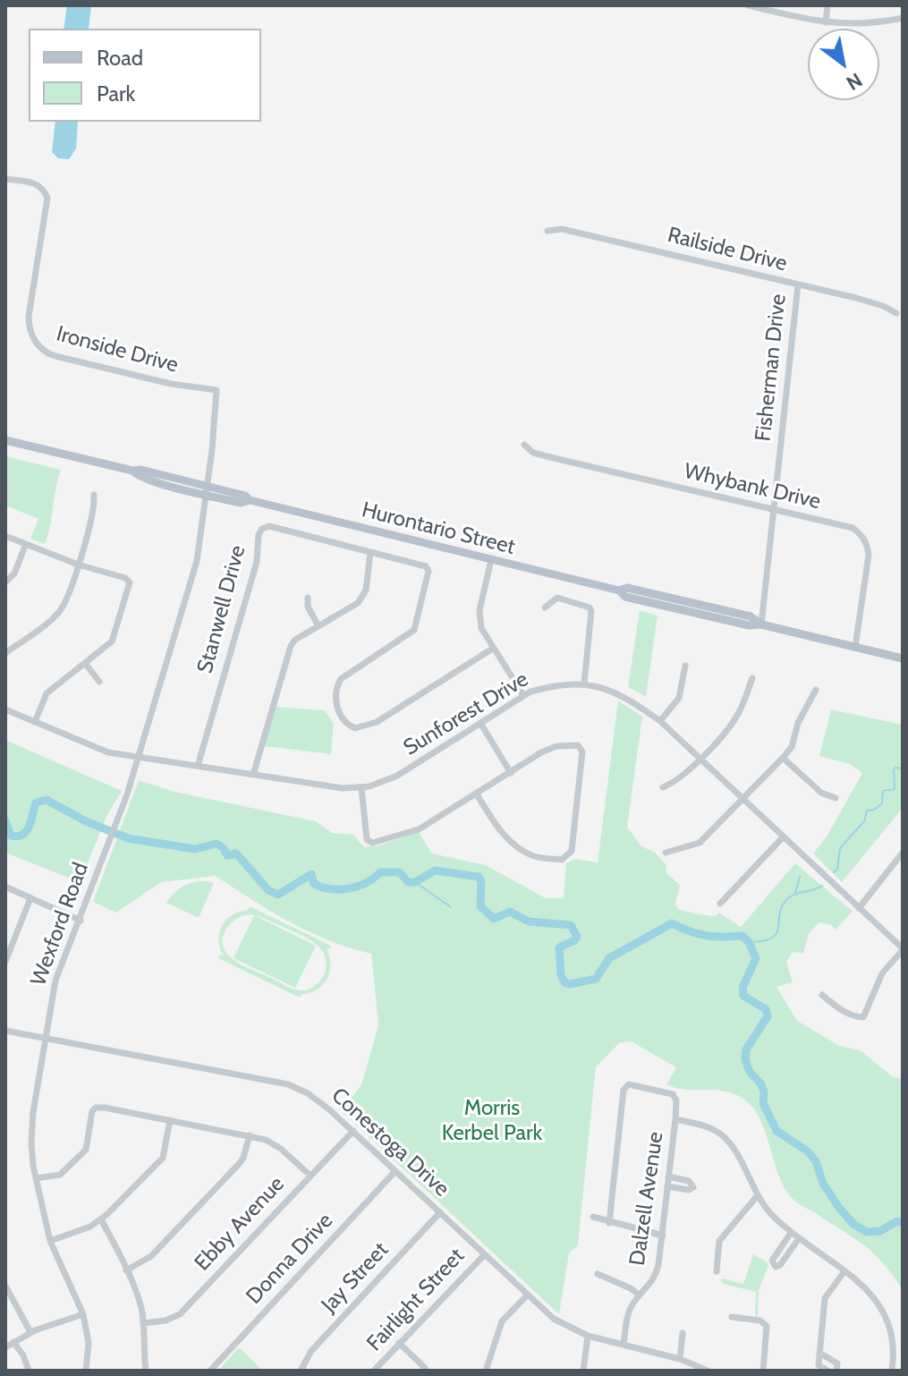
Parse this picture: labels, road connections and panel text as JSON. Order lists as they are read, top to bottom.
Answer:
{
  "streets": {
    "main road": ["Hurontario Street"],
    "street": [
      "Railside Drive",
      "Ironside Drive",
      "Fisherman Drive",
      "Whybank Drive",
      "Stanwell Drive",
      "Sunforest Drive",
      "Wexford Road",
      "Conestoga Drive",
      "Dalzell Avenue",
      "Ebby Avenue",
      "Donna Drive",
      "Jay Street",
      "Fairlight Street"
    ]
  },
  "crossings": [
    ["Railside Drive", "Fisherman Drive"],
    ["Ironside Drive", "Wexford Road"],
    ["Fisherman Drive", "Whybank Drive"],
    ["Fisherman Drive", "Hurontario Street"],
    ["Whybank Drive", "Hurontario Street"],
    ["Hurontario Street", "Wexford Road"],
    ["Stanwell Drive", "Sunforest Drive"],
    ["Sunforest Drive", "Wexford Road"],
    ["Wexford Road", "Conestoga Drive"],
    ["Conestoga Drive", "Dalzell Avenue"],
    ["Conestoga Drive", "Ebby Avenue"],
    ["Conestoga Drive", "Donna Drive"],
    ["Conestoga Drive", "Jay Street"],
    ["Conestoga Drive", "Fairlight Street"]
  ],
  "parks": ["Morris Kerbel Park"],
  "legend": ["Road", "Park"],
  "north": "bottom right"
}
